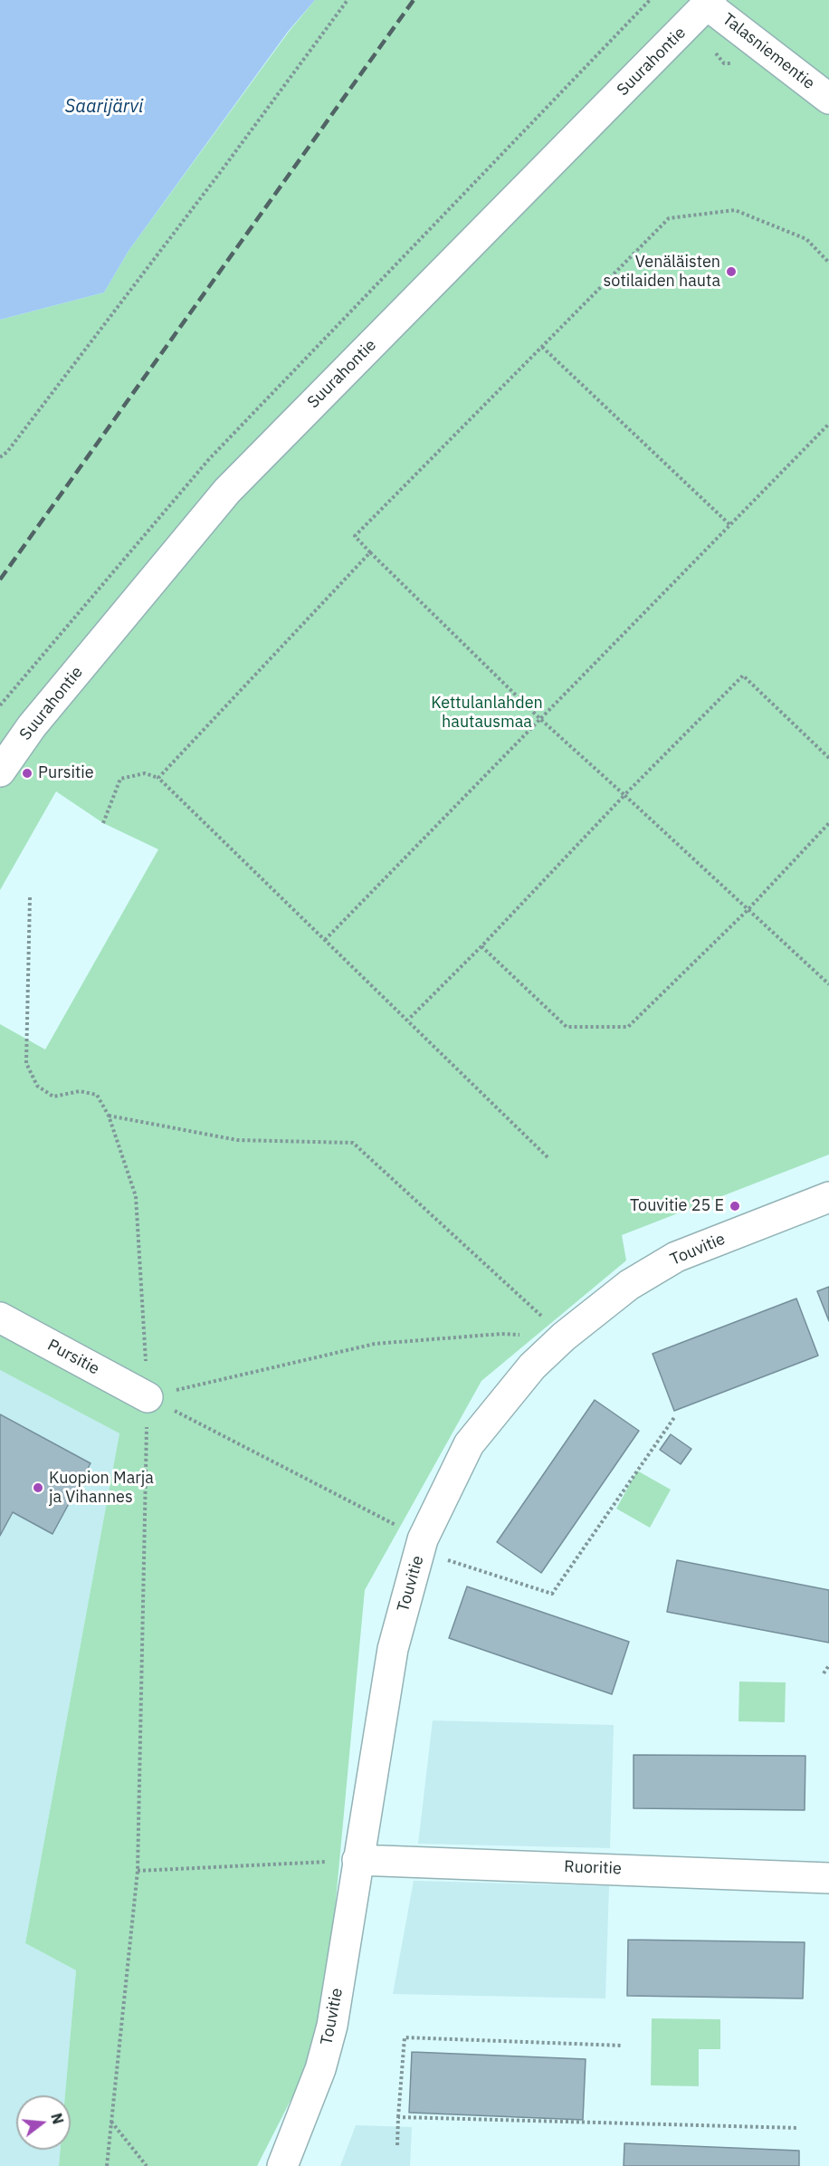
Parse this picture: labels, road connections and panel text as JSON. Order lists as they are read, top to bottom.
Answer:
{
  "streets": {
    "street": [
      "Talasniementie",
      "Suurahontie",
      "Touvitie",
      "Pursitie",
      "Ruoritie"
    ]
  },
  "crossings": [
    ["Talasniementie", "Suurahontie"],
    ["Touvitie", "Ruoritie"]
  ],
  "water": ["Saarijärvi"],
  "parks": ["Kettulanlahden hautausmaa"],
  "places": [
    "Venäläisten sotilaiden hauta",
    "Pursitie",
    "Touvitie 25 E",
    "Kuopion Marja ja Vihannes"
  ],
  "north": "right"
}
